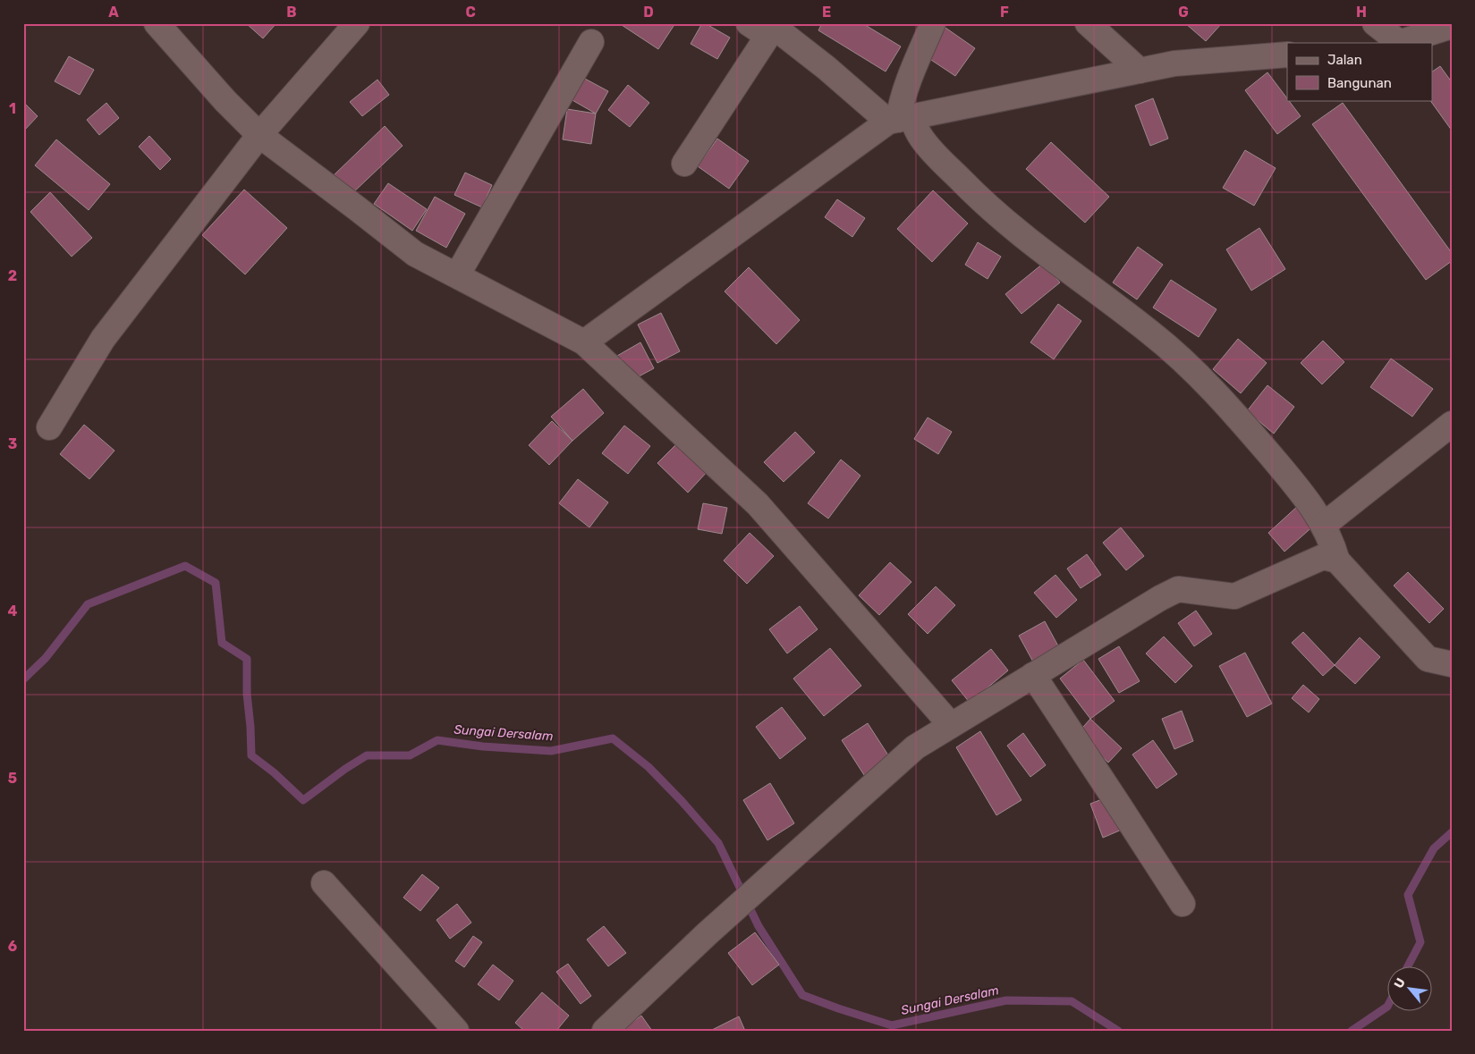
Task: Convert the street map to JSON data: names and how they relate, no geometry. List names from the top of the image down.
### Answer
{
  "water": ["Sungai Dersalam"],
  "legend": ["Jalan", "Bangunan"],
  "north": "top left",
  "grid": {
    "columns": [
      "A",
      "B",
      "C",
      "D",
      "E",
      "F",
      "G",
      "H"
    ],
    "rows": [
      "1",
      "2",
      "3",
      "4",
      "5",
      "6"
    ]
  }
}
